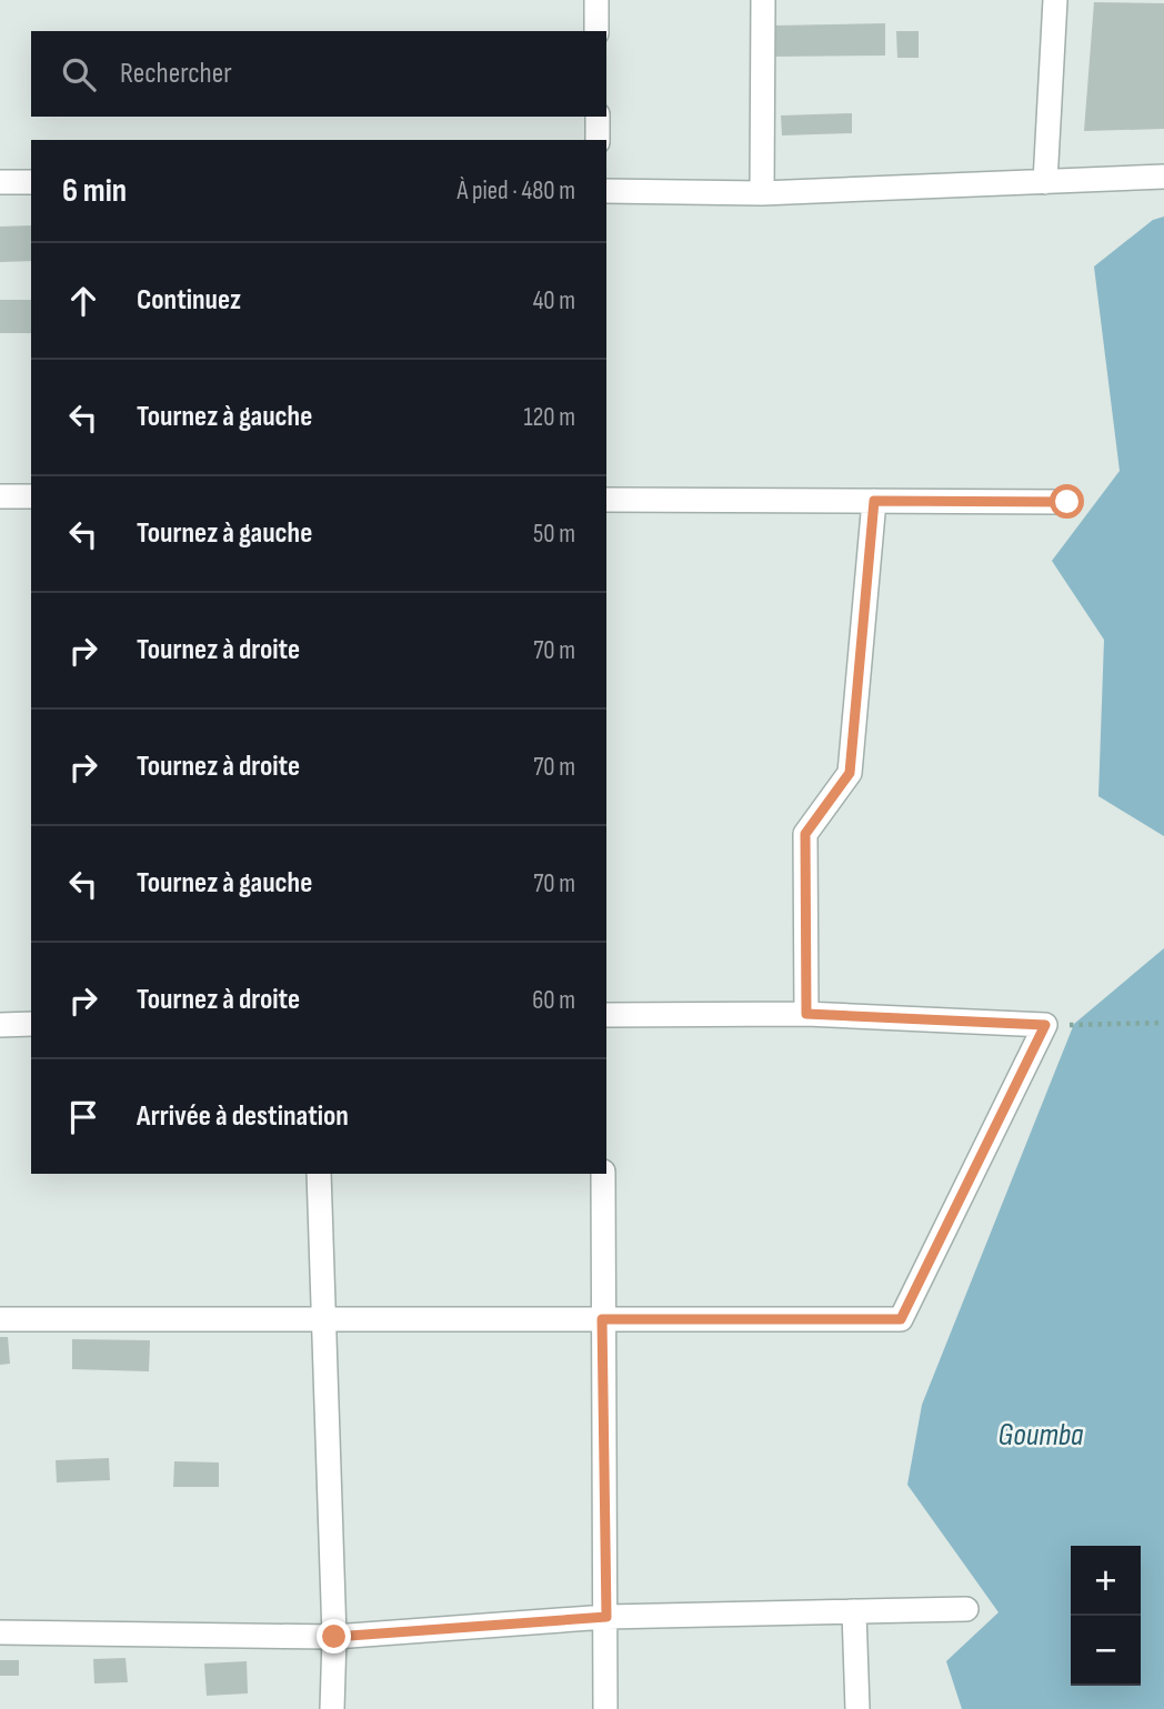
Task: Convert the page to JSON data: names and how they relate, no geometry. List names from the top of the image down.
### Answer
{
  "water": ["Goumba"],
  "page": {
    "search": "Rechercher",
    "heading": ["6 min", "À pied · 480 m"],
    "list": [
      ["Continuez", "40 m"],
      ["Tournez à gauche", "120 m"],
      ["Tournez à gauche", "50 m"],
      ["Tournez à droite", "70 m"],
      ["Tournez à droite", "70 m"],
      ["Tournez à gauche", "70 m"],
      ["Tournez à droite", "60 m"],
      "Arrivée à destination"
    ],
    "map_buttons": ["+", "−"]
  }
}
